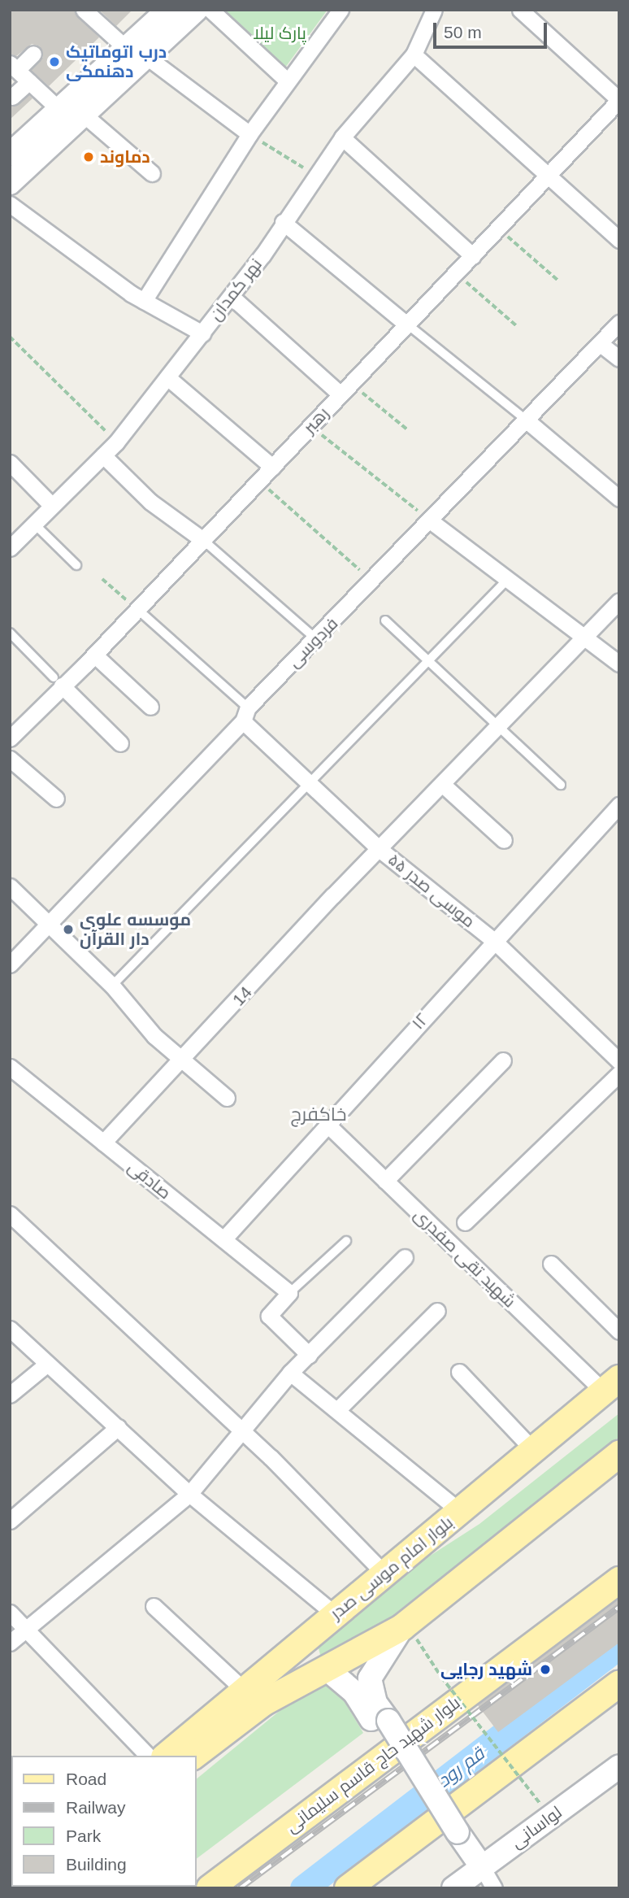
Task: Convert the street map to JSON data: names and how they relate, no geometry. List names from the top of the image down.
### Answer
{
  "streets": {
    "main road": ["بلوار امام موسی صدر", "بلوار شهید حاج قاسم سلیمانی", "لواسانی"],
    "street": [
      "نهر کمدان",
      "رهبر",
      "فردوسی",
      "موسی صدر ۵۵",
      "14",
      "۱۲",
      "صادقی",
      "شهید تقی صفدری"
    ]
  },
  "crossings": [
    ["فردوسی", "موسی صدر ۵۵"],
    ["موسی صدر ۵۵", "14"],
    ["موسی صدر ۵۵", "۱۲"],
    ["14", "صادقی"],
    ["۱۲", "صادقی"],
    ["۱۲", "شهید تقی صفدری"],
    ["شهید تقی صفدری", "بلوار امام موسی صدر"]
  ],
  "districts": ["خاکفرج"],
  "water": ["قم رود"],
  "parks": ["پارک لیلا"],
  "places": [
    "درب اتوماتیک دهنمکی",
    "دماوند",
    "موسسه علوی دار القرآن",
    "شهید رجایی"
  ],
  "legend": [
    "Road",
    "Railway",
    "Park",
    "Building"
  ],
  "scale_bar": "50 m"
}
